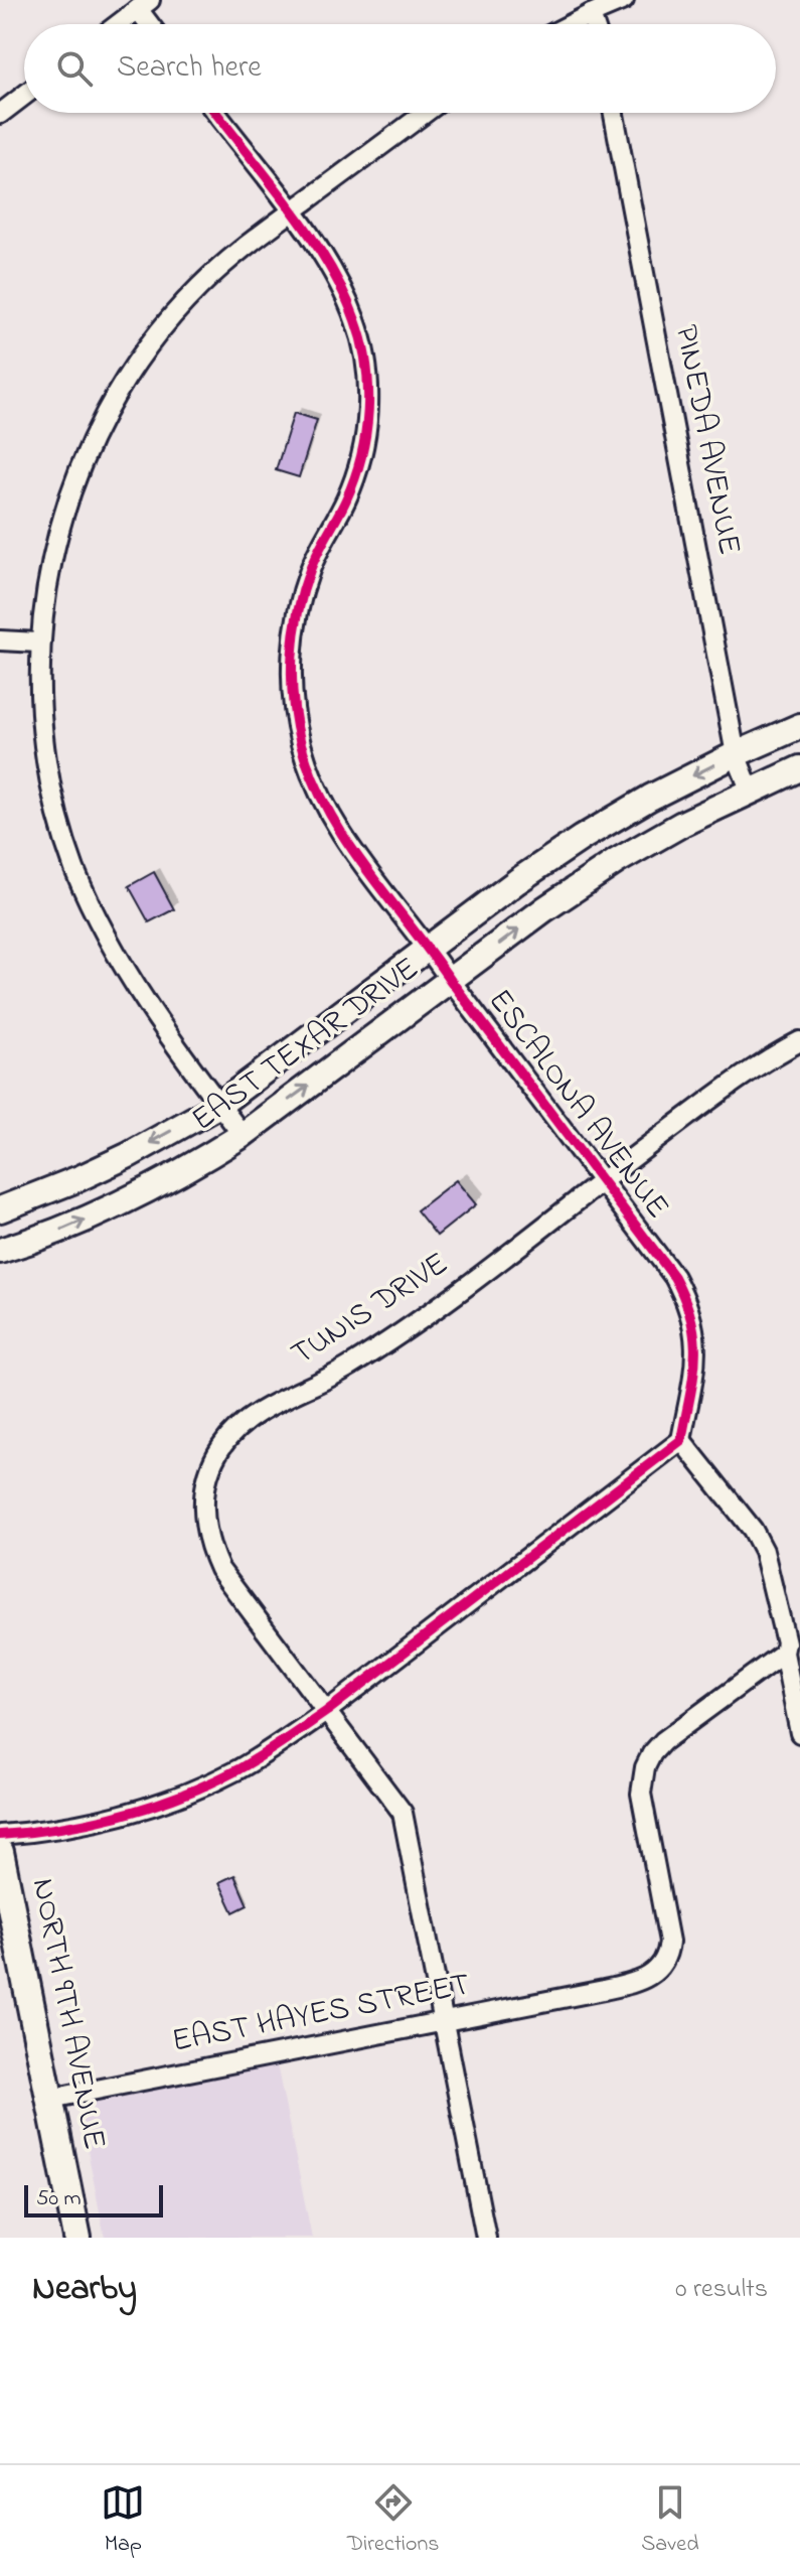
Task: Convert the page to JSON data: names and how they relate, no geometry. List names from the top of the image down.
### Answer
{
  "streets": {
    "main road": ["NORTH 9TH AVENUE"],
    "street": [
      "PINEDA AVENUE",
      "EAST TEXAR DRIVE",
      "ESCALONA AVENUE",
      "TUNIS DRIVE",
      "EAST HAYES STREET"
    ]
  },
  "crossings": [
    ["PINEDA AVENUE", "EAST TEXAR DRIVE"],
    ["EAST TEXAR DRIVE", "ESCALONA AVENUE"],
    ["ESCALONA AVENUE", "TUNIS DRIVE"],
    ["TUNIS DRIVE", "EAST HAYES STREET"],
    ["NORTH 9TH AVENUE", "EAST HAYES STREET"]
  ],
  "scale_bar": "50 m",
  "page": {
    "search": "Search here",
    "scale": "50 m",
    "heading": ["Nearby", "0 results"],
    "nav": ["Map", "Directions", "Saved"]
  }
}
